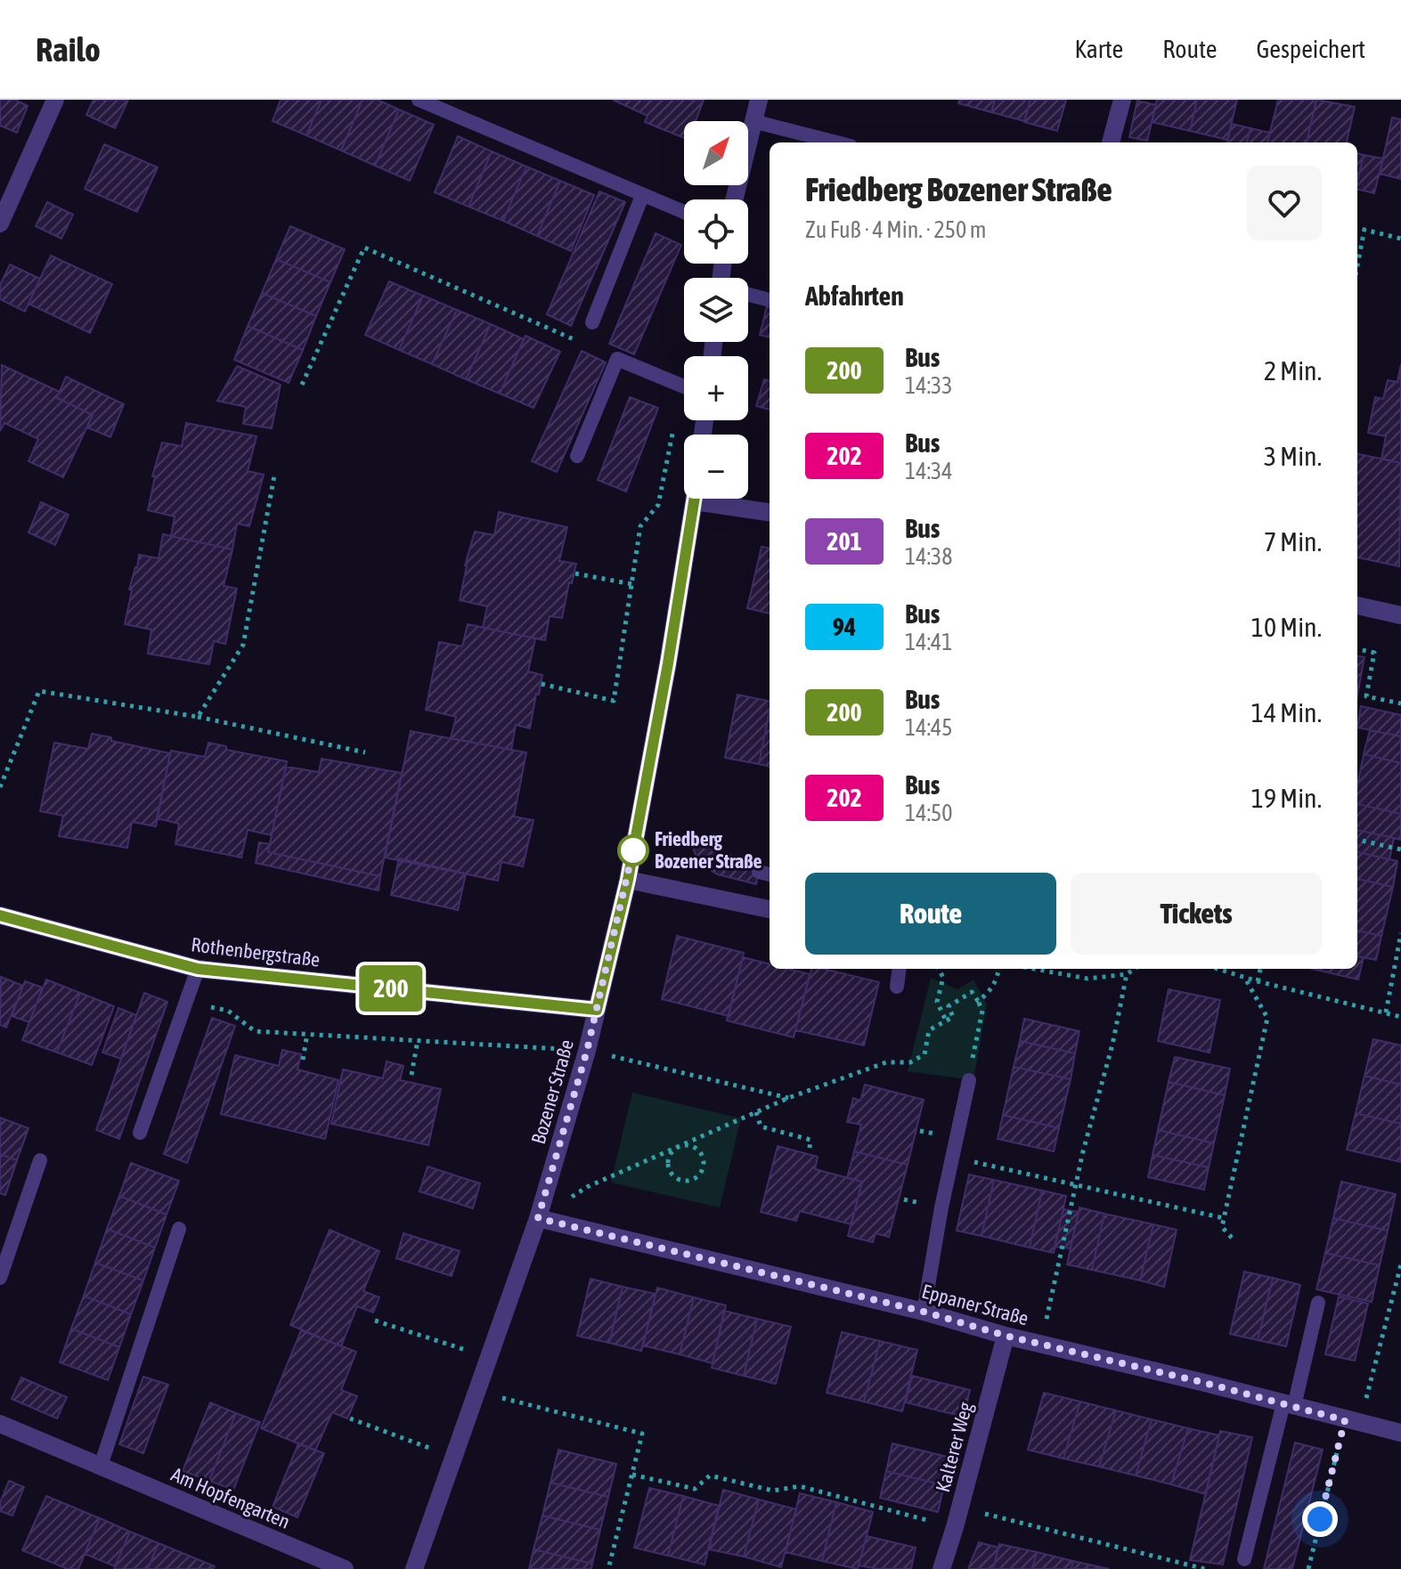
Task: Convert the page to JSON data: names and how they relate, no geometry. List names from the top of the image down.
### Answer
{
  "streets": {
    "street": [
      "Rothenbergstraße",
      "Bozener Straße",
      "Eppaner Straße",
      "Kalterer Weg",
      "Am Hopfengarten"
    ]
  },
  "crossings": [
    ["Rothenbergstraße", "Bozener Straße"],
    ["Bozener Straße", "Eppaner Straße"],
    ["Eppaner Straße", "Kalterer Weg"]
  ],
  "places": ["Friedberg Bozener Straße"],
  "lines": ["bus line 200"],
  "north": "top right",
  "page": {
    "header": "Railo",
    "nav": ["Karte", "Route", "Gespeichert"],
    "on_map": "200",
    "map_buttons": ["+", "−"],
    "heading": [
      ["Friedberg Bozener Straße", "Zu Fuß · 4 Min. · 250 m"],
      "Abfahrten"
    ],
    "list": [
      {
        "mark": "200",
        "name": "Bus",
        "note": "14:33",
        "value": "2 Min."
      },
      {
        "mark": "202",
        "name": "Bus",
        "note": "14:34",
        "value": "3 Min."
      },
      {
        "mark": "201",
        "name": "Bus",
        "note": "14:38",
        "value": "7 Min."
      },
      {
        "mark": "94",
        "name": "Bus",
        "note": "14:41",
        "value": "10 Min."
      },
      {
        "mark": "200",
        "name": "Bus",
        "note": "14:45",
        "value": "14 Min."
      },
      {
        "mark": "202",
        "name": "Bus",
        "note": "14:50",
        "value": "19 Min."
      }
    ],
    "buttons": ["Route", "Tickets"]
  }
}
